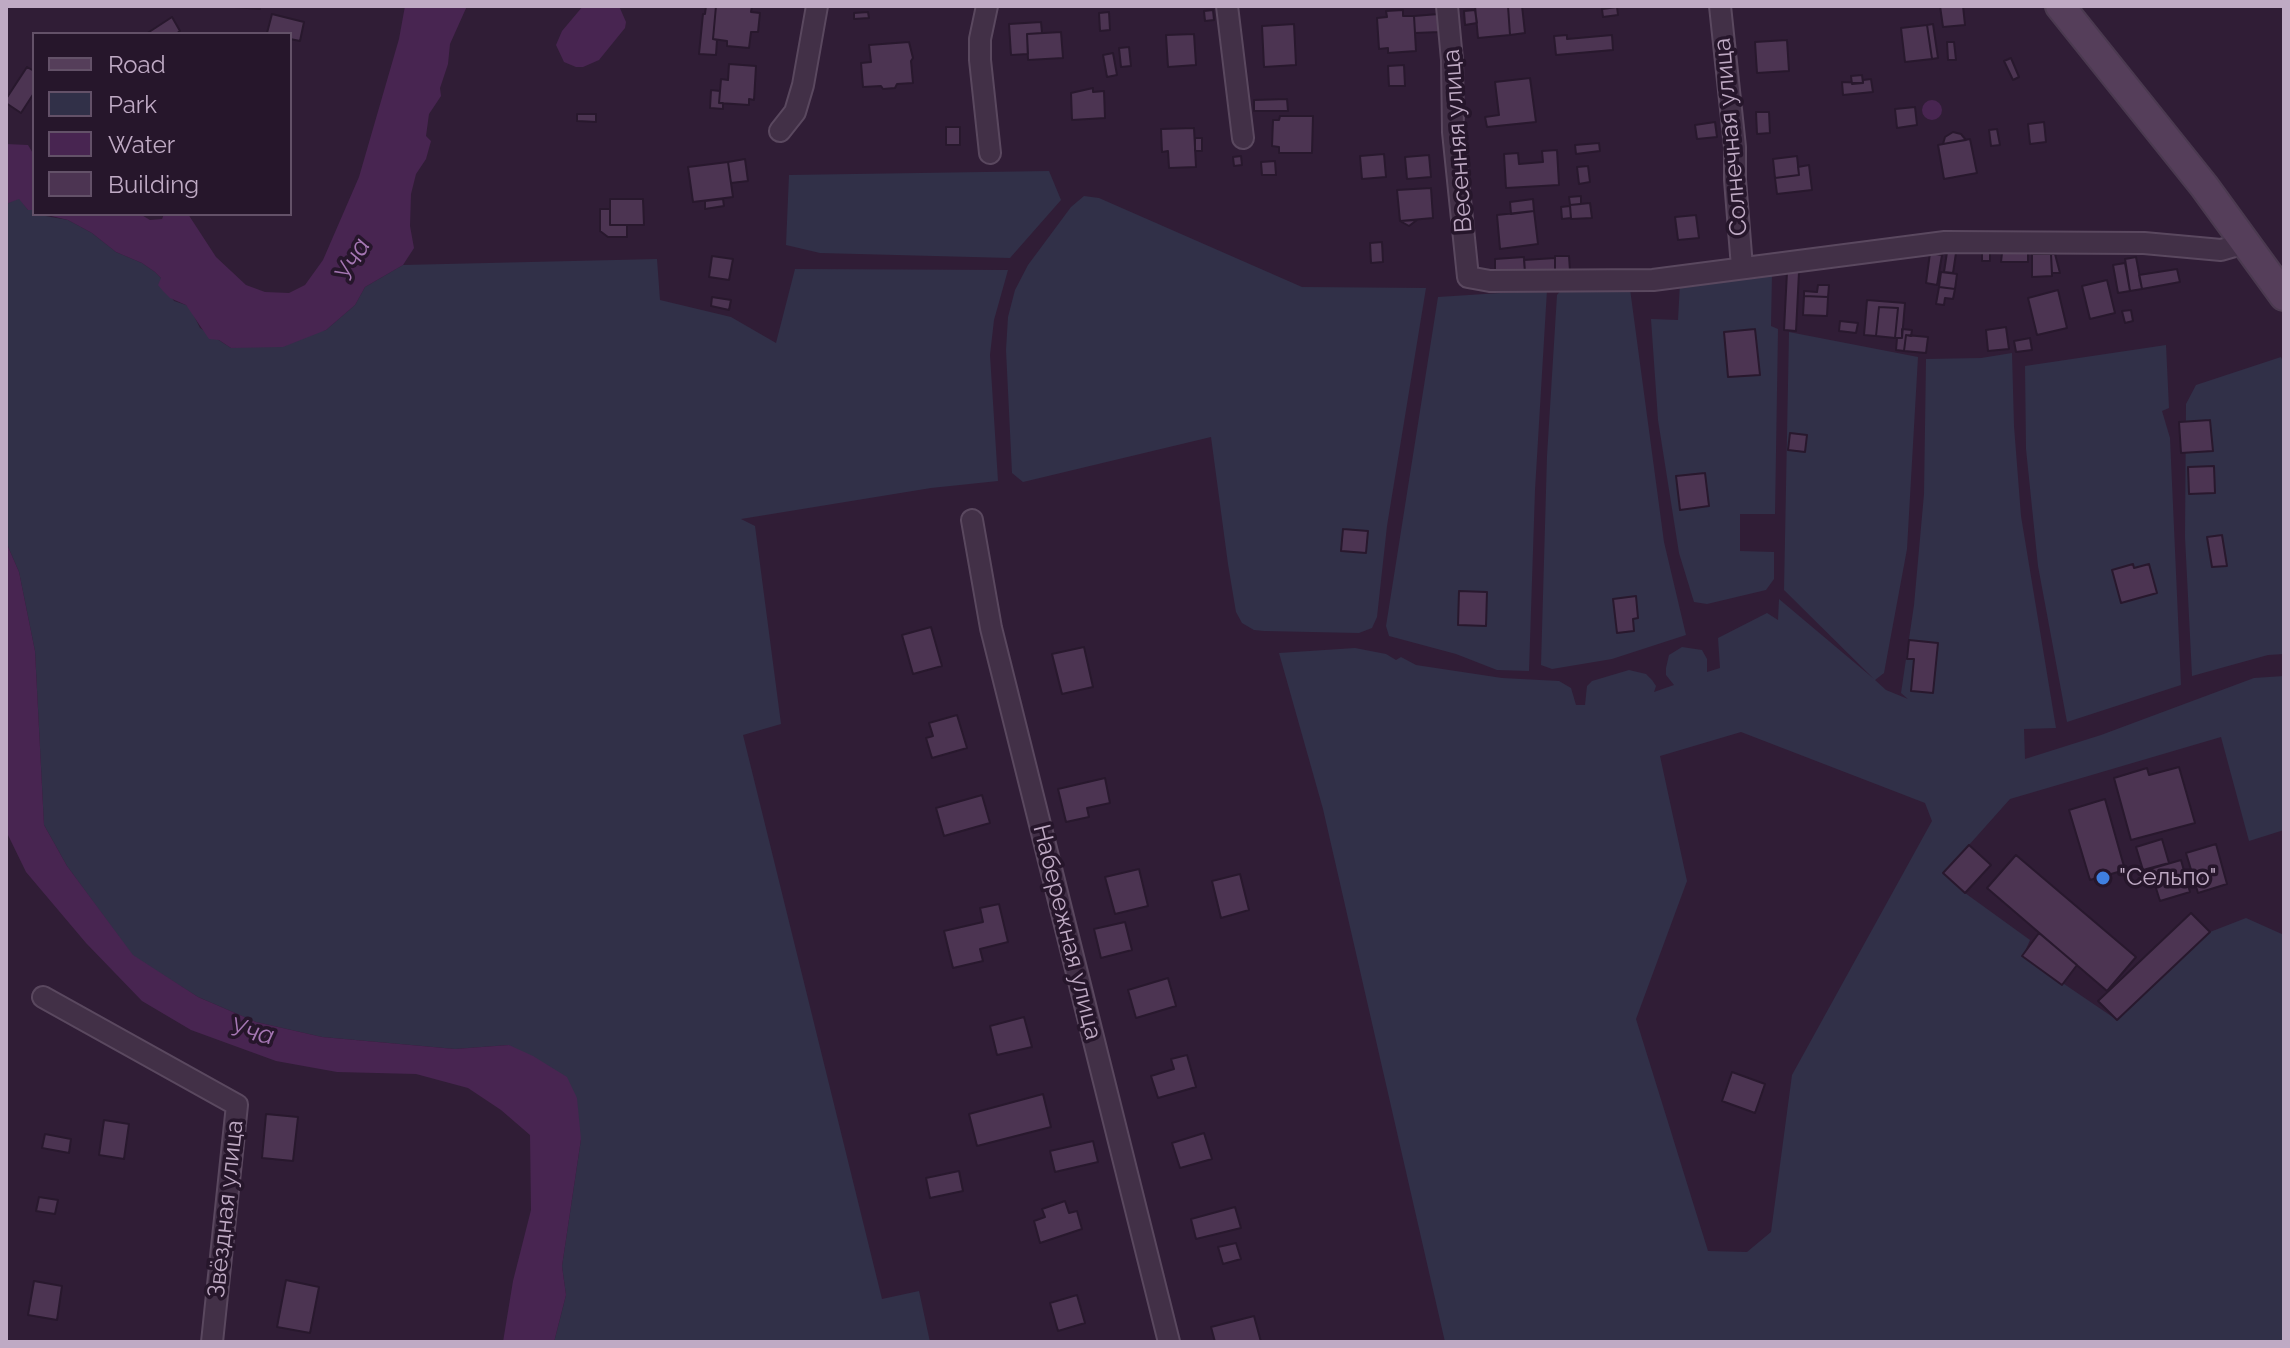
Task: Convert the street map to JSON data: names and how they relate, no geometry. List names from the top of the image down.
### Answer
{
  "streets": {
    "street": [
      "Солнечная улица",
      "Весенняя улица",
      "Набережная улица",
      "Звёздная улица"
    ]
  },
  "crossings": [
    ["Солнечная улица", "Весенняя улица"]
  ],
  "water": ["Уча"],
  "places": ["\"Сельпо\""],
  "legend": [
    "Road",
    "Park",
    "Water",
    "Building"
  ]
}
